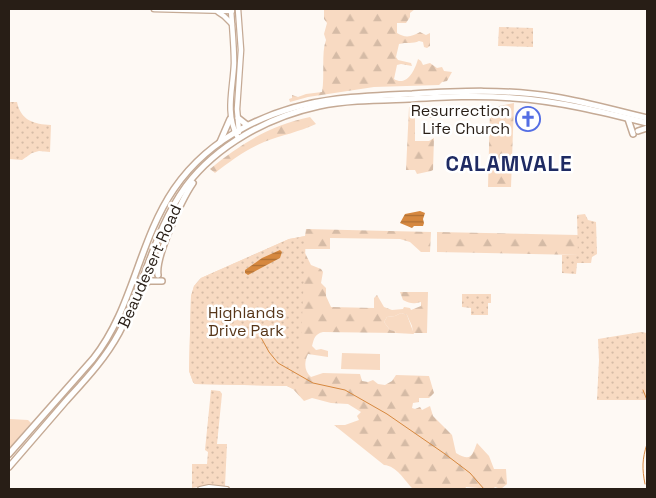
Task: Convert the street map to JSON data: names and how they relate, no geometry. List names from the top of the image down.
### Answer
{
  "streets": {
    "highway": ["Beaudesert Road"]
  },
  "districts": ["CALAMVALE"],
  "parks": ["Highlands Drive Park"],
  "places": {
    "church": ["Resurrection Life Church"]
  }
}
